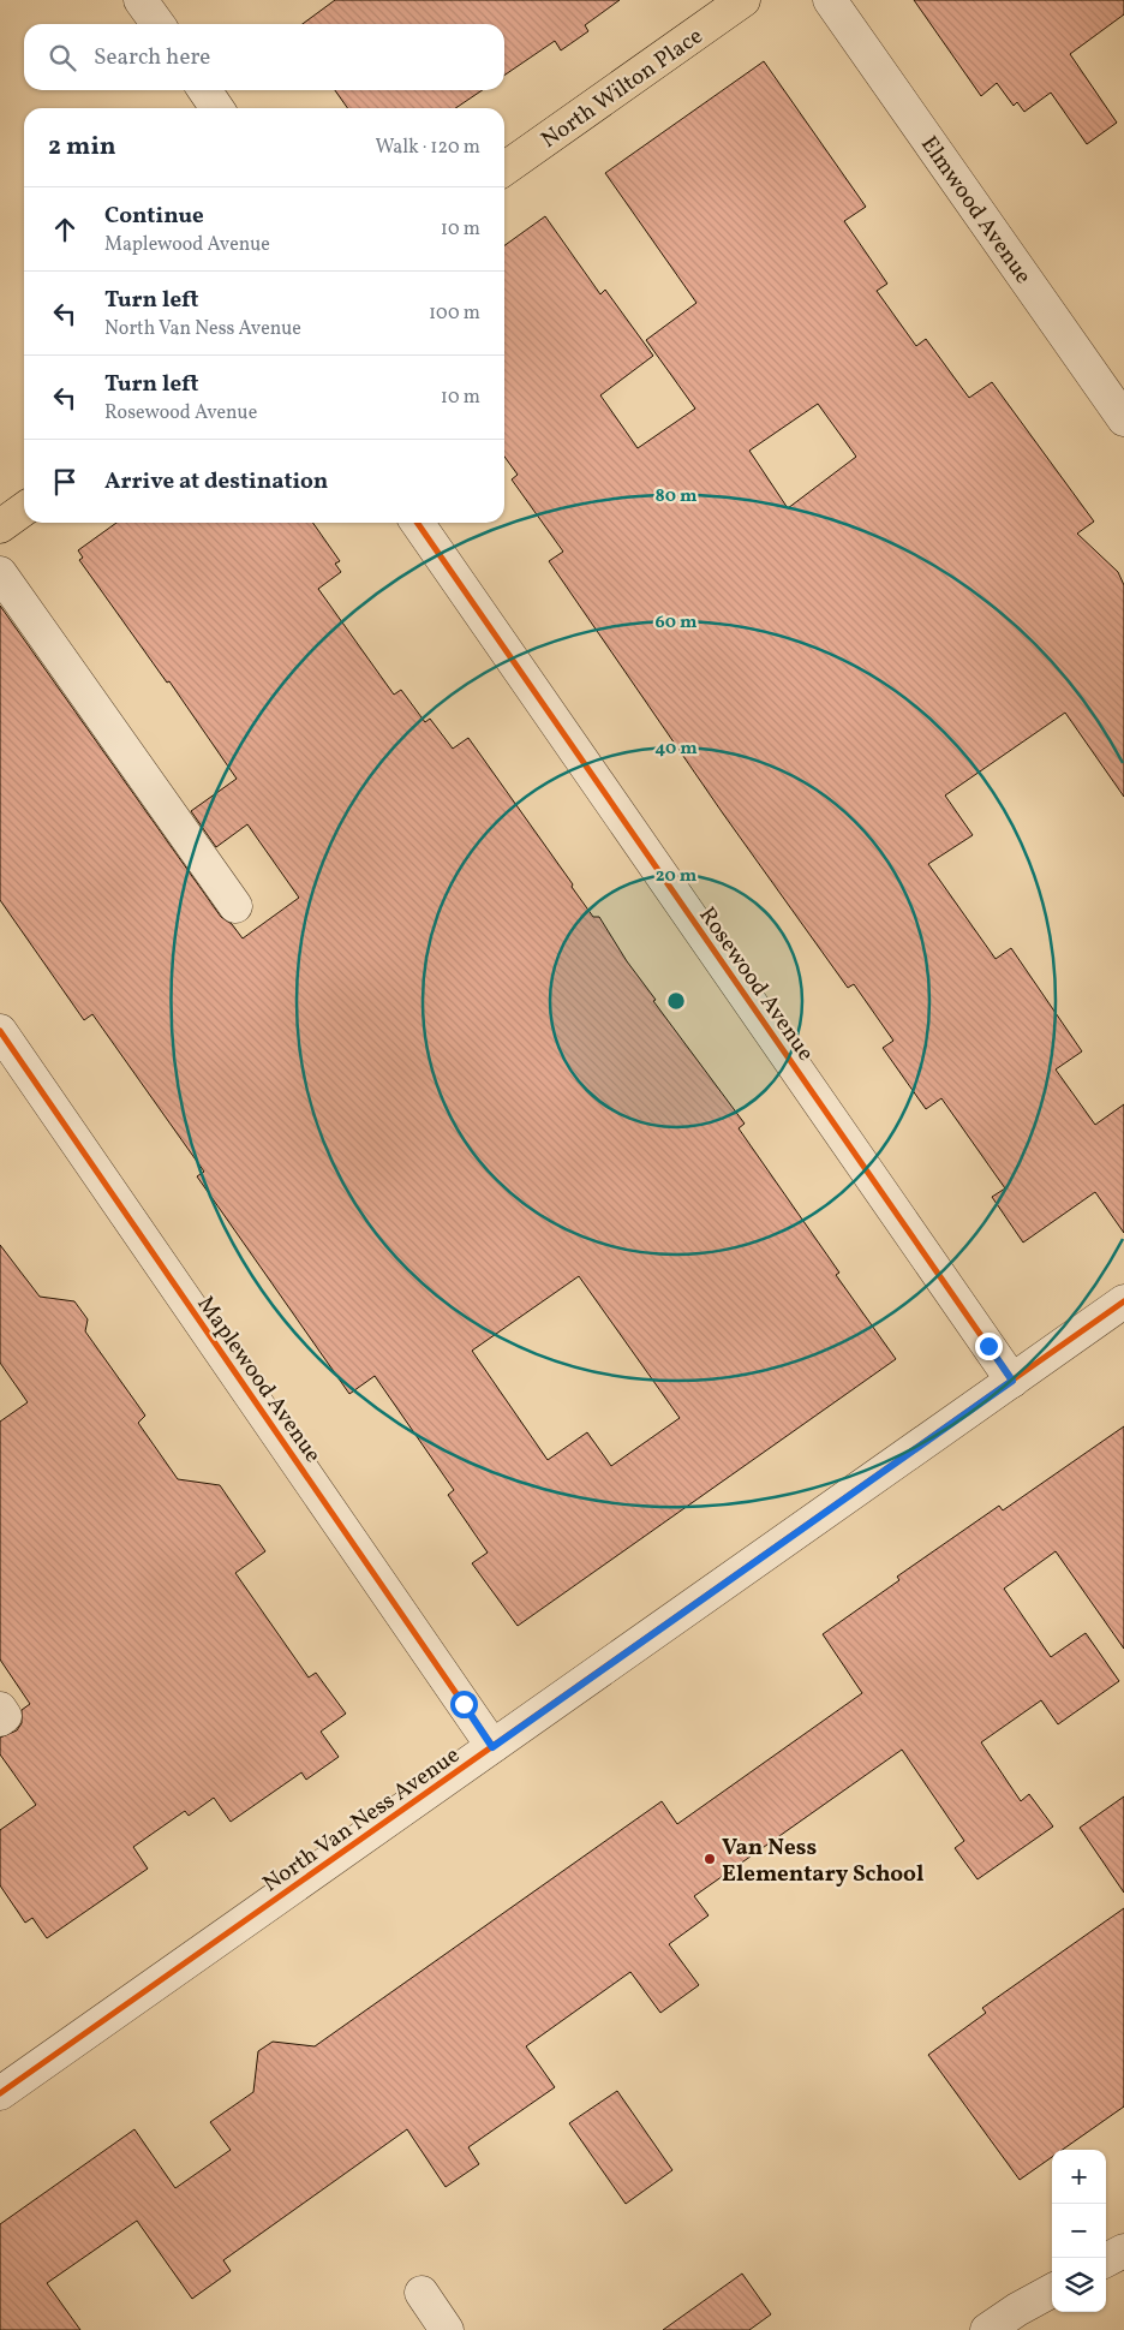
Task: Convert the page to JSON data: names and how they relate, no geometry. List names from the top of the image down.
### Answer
{
  "streets": {
    "main road": ["North Wilton Place"],
    "street": [
      "Elmwood Avenue",
      "Rosewood Avenue",
      "Maplewood Avenue",
      "North Van Ness Avenue"
    ]
  },
  "crossings": [
    ["Rosewood Avenue", "North Van Ness Avenue"],
    ["Maplewood Avenue", "North Van Ness Avenue"]
  ],
  "places": ["Van Ness Elementary School"],
  "page": {
    "search": "Search here",
    "heading": ["2 min", "Walk · 120 m"],
    "list": [
      ["Continue", "Maplewood Avenue", "10 m"],
      ["Turn left", "North Van Ness Avenue", "100 m"],
      ["Turn left", "Rosewood Avenue", "10 m"],
      "Arrive at destination"
    ],
    "map_buttons": ["+", "−"]
  },
  "rings": [
    "80 m",
    "60 m",
    "40 m",
    "20 m"
  ]
}
